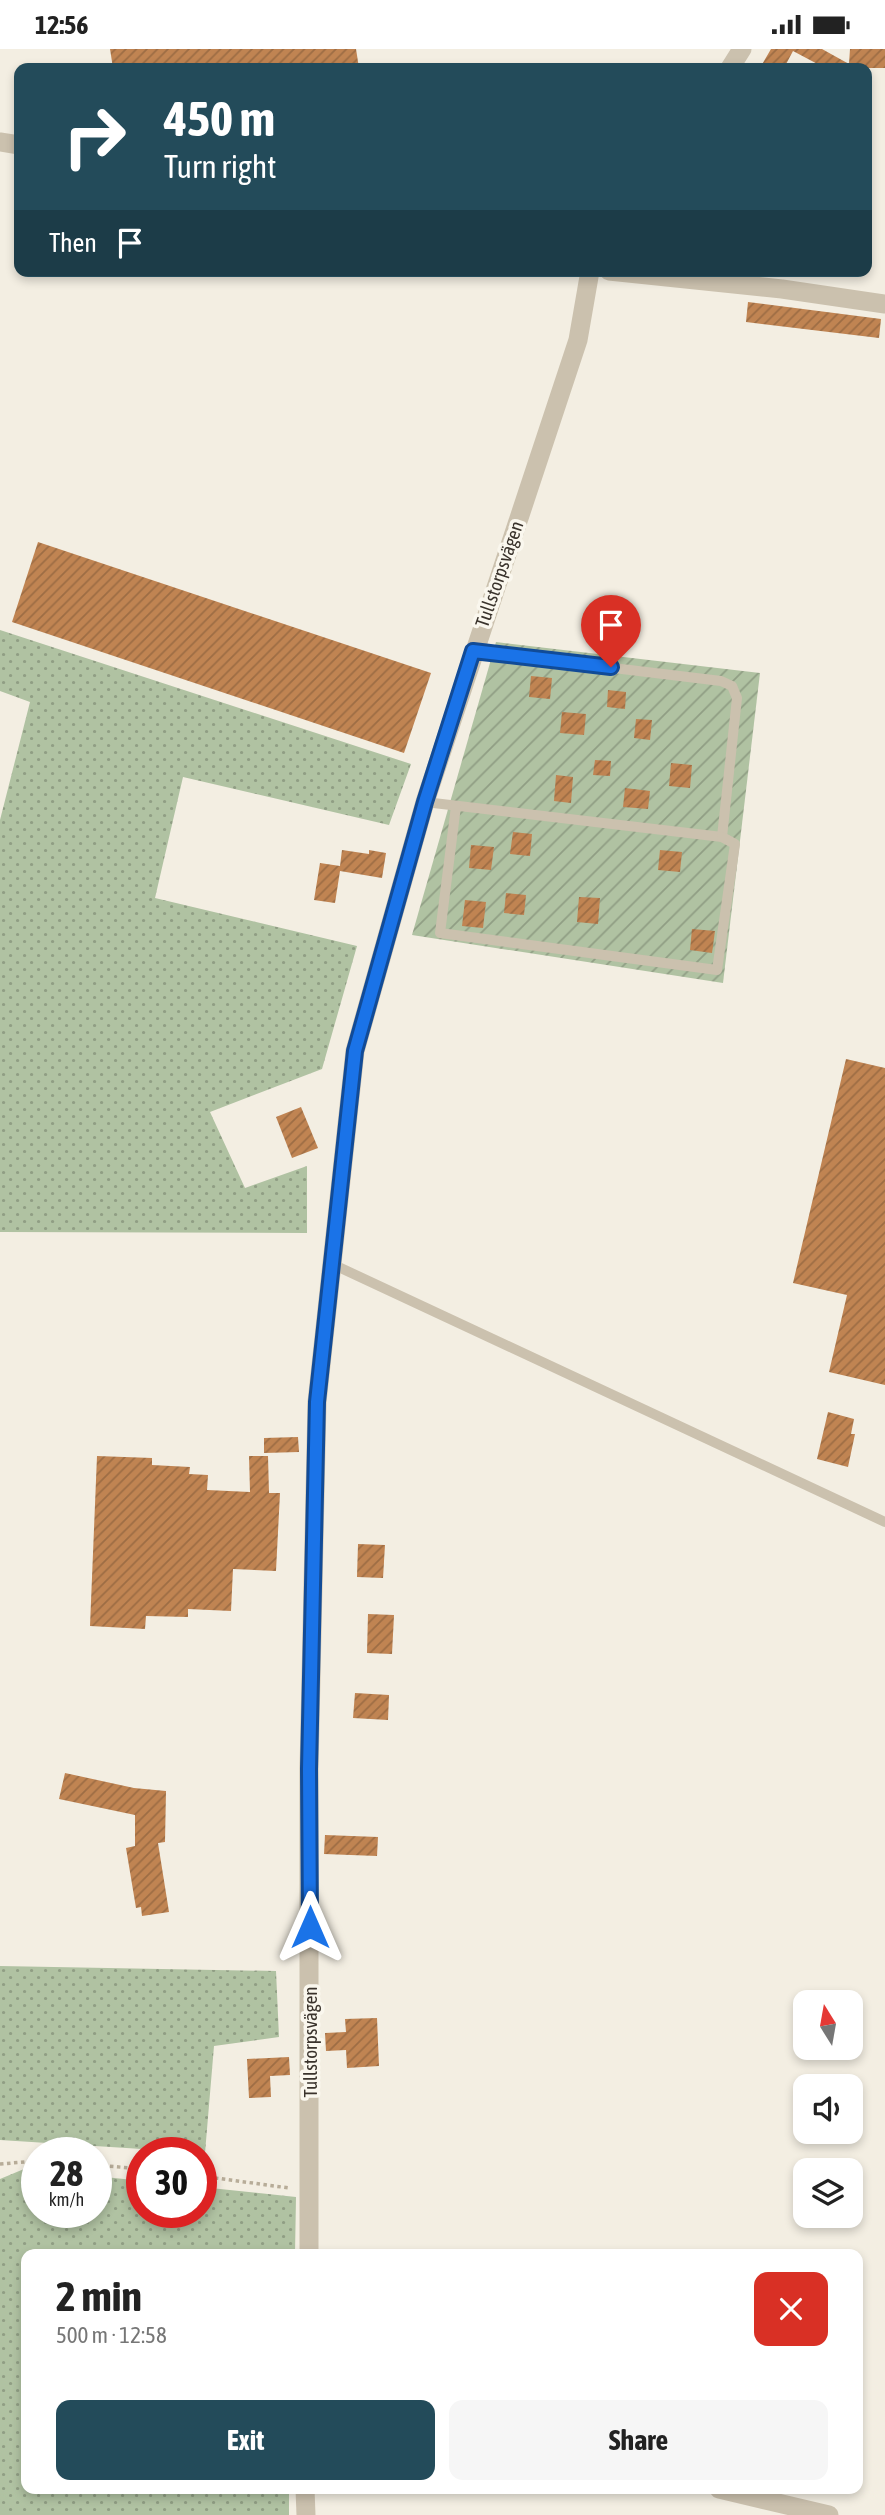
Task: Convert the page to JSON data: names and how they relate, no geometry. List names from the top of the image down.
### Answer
{
  "streets": {
    "street": ["Tullstorpsvägen"]
  },
  "north": "top",
  "page": {
    "status": "12:56",
    "turn": ["450 m", "Turn right"],
    "then": "Then",
    "speed": "28 km/h",
    "limit": "30",
    "heading": ["2 min", "500 m · 12:58"],
    "buttons": ["Exit", "Share"]
  }
}
